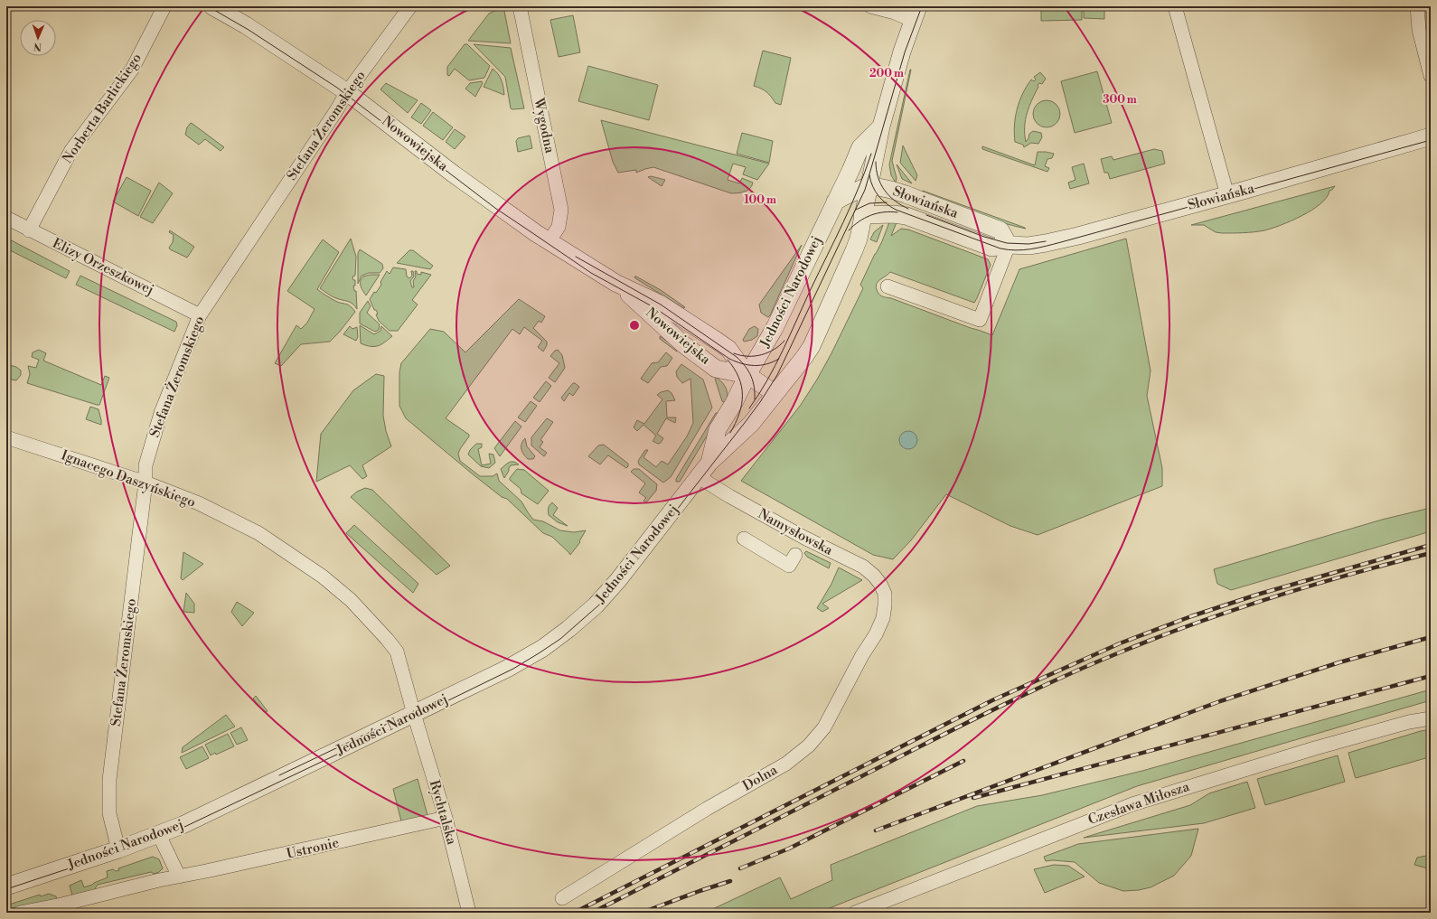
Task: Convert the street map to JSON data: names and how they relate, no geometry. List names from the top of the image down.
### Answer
{
  "streets": {
    "street": [
      "Norberta Barlickiego",
      "Stefana Żeromskiego",
      "Wygodna",
      "Nowowiejska",
      "Słowiańska",
      "Elizy Orzeszkowej",
      "Jedności Narodowej",
      "Ignacego Daszyńskiego",
      "Namysłowska",
      "Dolna",
      "Czesława Miłosza",
      "Rychtalska",
      "Ustronie"
    ]
  },
  "crossings": [
    ["Norberta Barlickiego", "Elizy Orzeszkowej"],
    ["Stefana Żeromskiego", "Nowowiejska"],
    ["Stefana Żeromskiego", "Elizy Orzeszkowej"],
    ["Stefana Żeromskiego", "Jedności Narodowej"],
    ["Stefana Żeromskiego", "Ignacego Daszyńskiego"],
    ["Wygodna", "Nowowiejska"],
    ["Nowowiejska", "Jedności Narodowej"],
    ["Słowiańska", "Jedności Narodowej"],
    ["Jedności Narodowej", "Ignacego Daszyńskiego"],
    ["Jedności Narodowej", "Namysłowska"],
    ["Jedności Narodowej", "Rychtalska"],
    ["Ignacego Daszyńskiego", "Rychtalska"],
    ["Namysłowska", "Dolna"],
    ["Rychtalska", "Ustronie"]
  ],
  "north": "bottom",
  "rings": ["200 m", "300 m", "100 m"]
}
